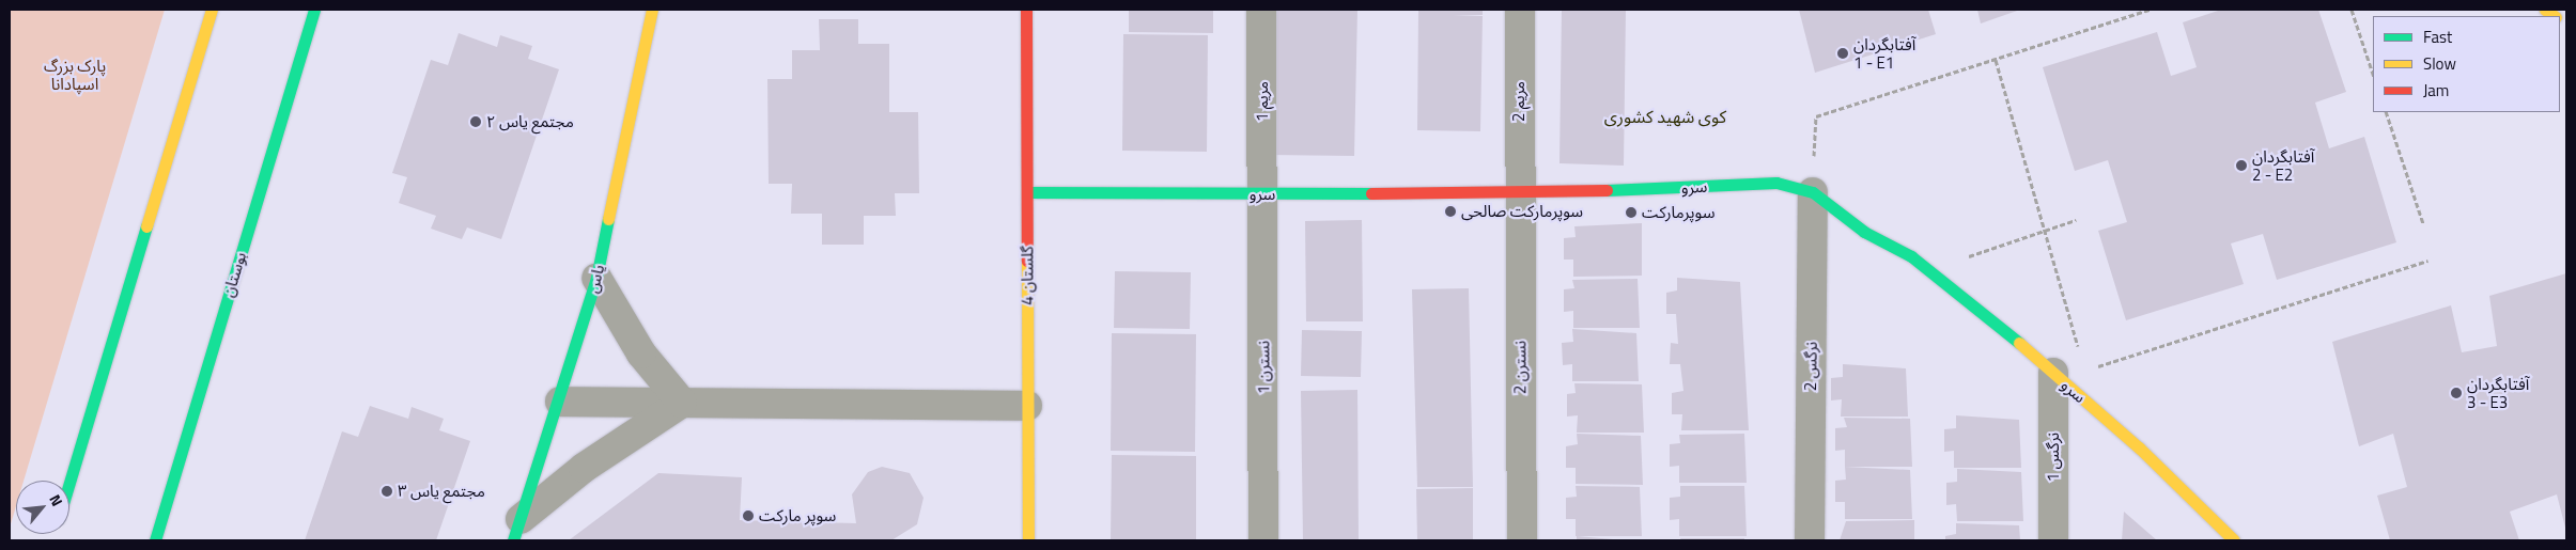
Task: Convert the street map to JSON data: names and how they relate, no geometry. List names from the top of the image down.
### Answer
{
  "streets": {
    "street": [
      "مریم 1",
      "مریم 2",
      "سرو",
      "بوستان",
      "گلستان 4",
      "یاس",
      "نرگس 2",
      "نسترن 1",
      "نسترن 2",
      "نرگس 1"
    ]
  },
  "crossings": [
    ["مریم 1", "سرو"],
    ["مریم 1", "نسترن 1"],
    ["مریم 2", "سرو"],
    ["مریم 2", "نسترن 2"],
    ["سرو", "گلستان 4"],
    ["سرو", "نرگس 2"],
    ["سرو", "نسترن 1"],
    ["سرو", "نسترن 2"],
    ["سرو", "نرگس 1"]
  ],
  "districts": ["کوی شهید کشوری"],
  "parks": ["پارک بزرگ اسپادانا"],
  "places": [
    "آفتابگردان 1 - E1",
    "مجتمع یاس ۲",
    "آفتابگردان 2 - E2",
    "سوپرمارکت صالحی",
    "سوپرمارکت",
    "آفتابگردان 3 - E3",
    "مجتمع یاس ۳",
    "سوپر مارکت"
  ],
  "legend": ["Fast", "Slow", "Jam"],
  "north": "top right"
}
